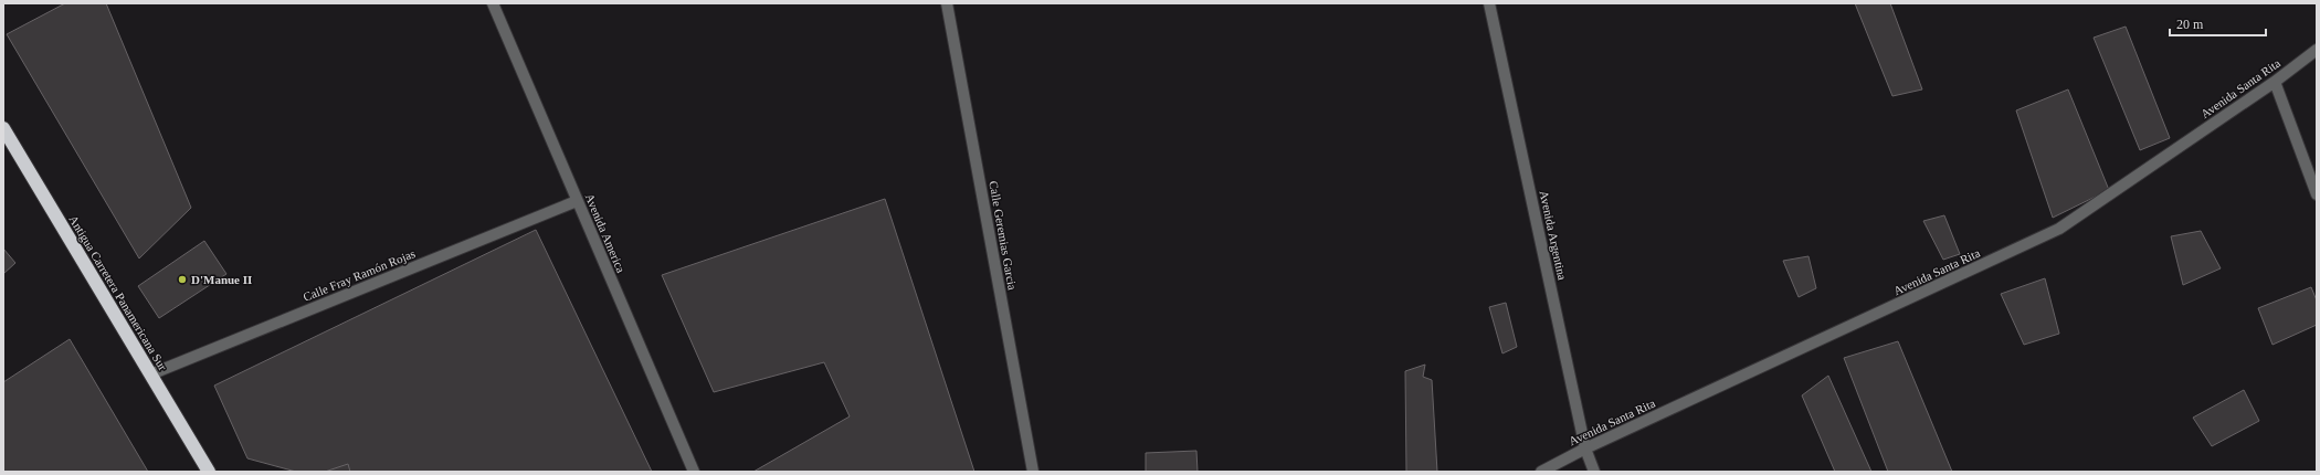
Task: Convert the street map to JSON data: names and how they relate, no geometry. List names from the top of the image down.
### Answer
{
  "streets": {
    "highway": ["Antigua Carretera Panamericana Sur"],
    "street": [
      "Avenida Santa Rita",
      "Avenida America",
      "Calle Geremias Garcia",
      "Avenida Argentina",
      "Calle Fray Ramón Rojas"
    ]
  },
  "crossings": [
    ["Avenida Santa Rita", "Avenida Argentina"],
    ["Avenida America", "Calle Fray Ramón Rojas"],
    ["Calle Fray Ramón Rojas", "Antigua Carretera Panamericana Sur"]
  ],
  "places": ["D'Manue II"],
  "scale_bar": "20 m"
}
